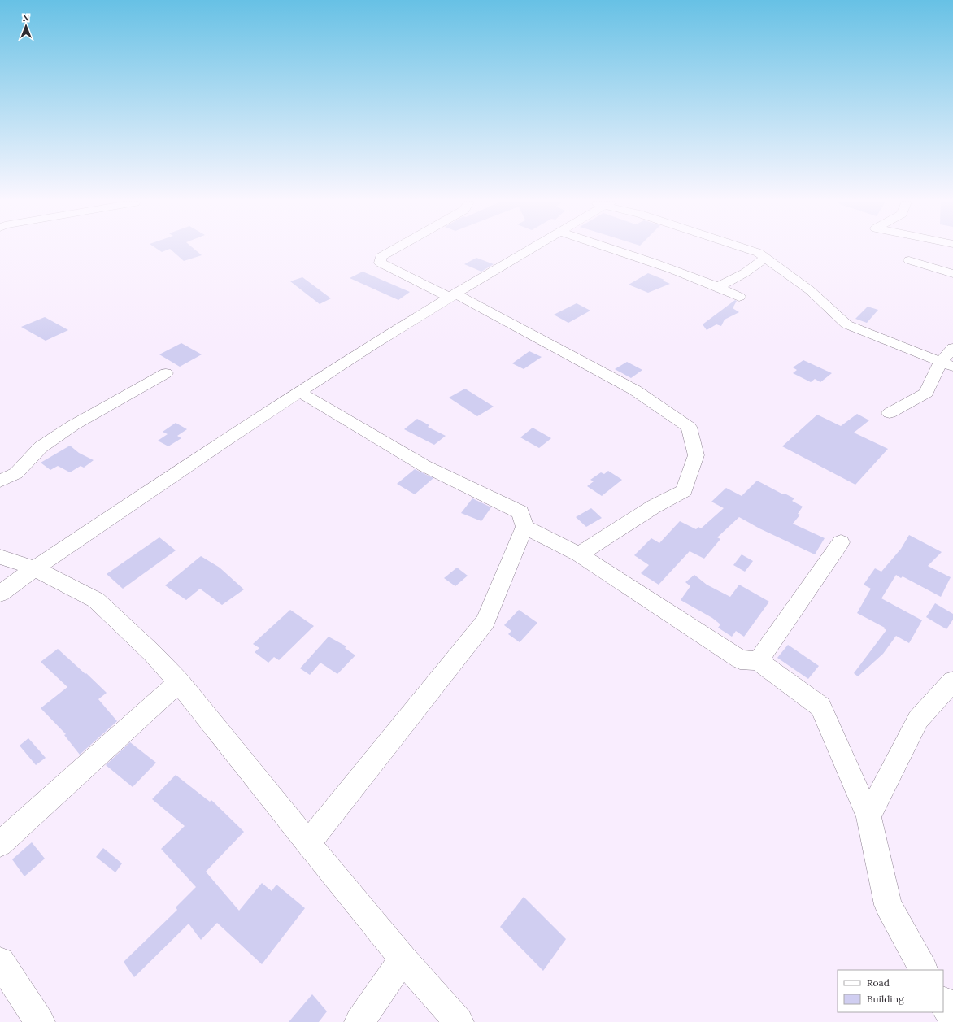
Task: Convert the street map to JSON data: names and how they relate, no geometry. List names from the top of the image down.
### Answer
{
  "legend": ["Road", "Building"],
  "north": "top"
}
